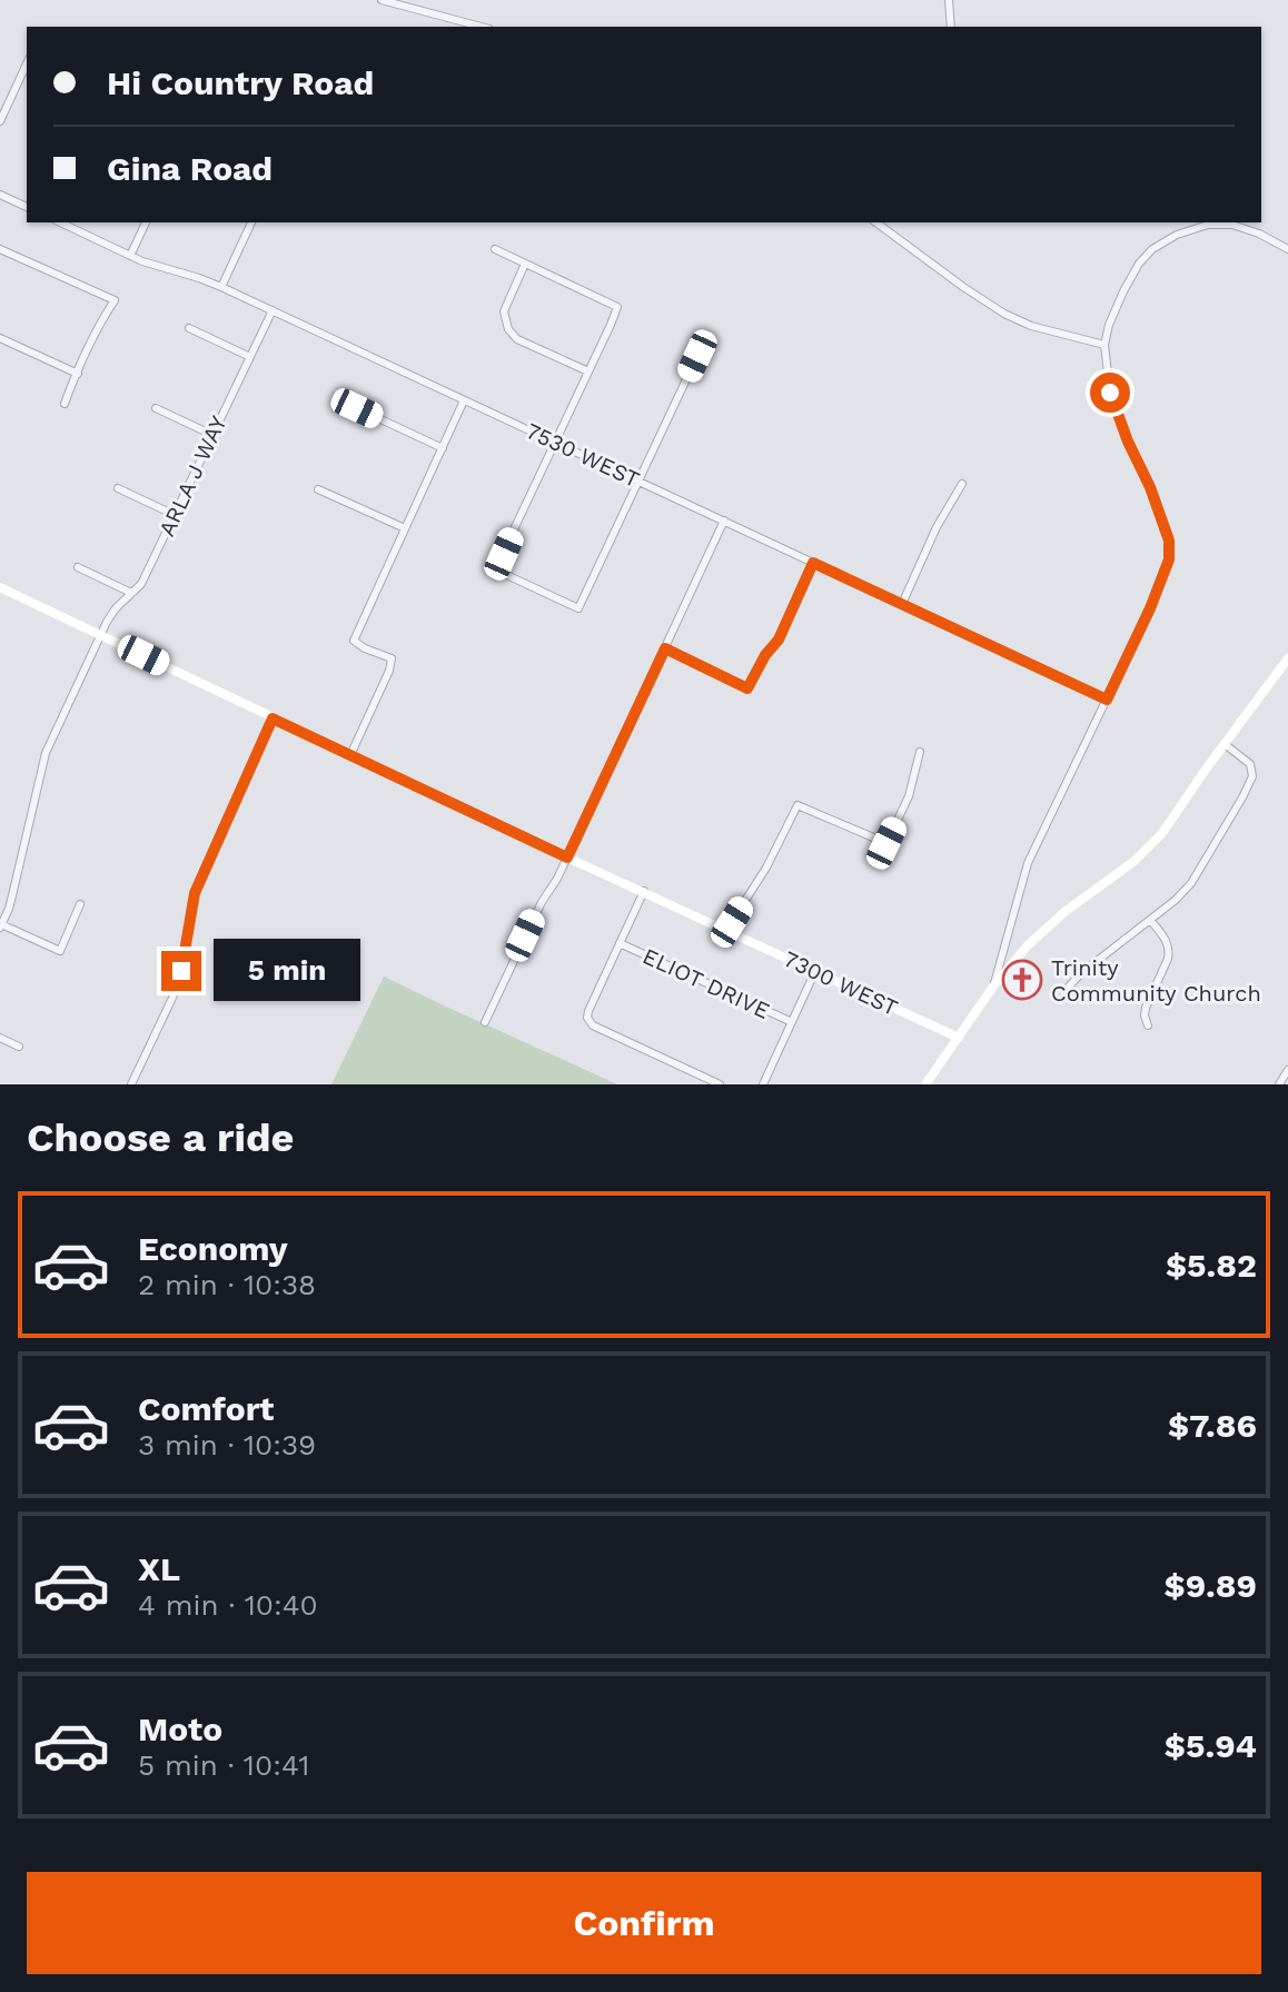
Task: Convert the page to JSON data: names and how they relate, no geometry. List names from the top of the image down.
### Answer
{
  "streets": {
    "street": [
      "7530 WEST",
      "ARLA J WAY",
      "ELIOT DRIVE",
      "7300 WEST"
    ]
  },
  "crossings": [
    ["7530 WEST", "ARLA J WAY"],
    ["ARLA J WAY", "7300 WEST"]
  ],
  "places": {
    "church": ["Trinity Community Church"]
  },
  "page": {
    "banner": ["Hi Country Road", "Gina Road"],
    "bubble": "5 min",
    "heading": "Choose a ride",
    "list": [
      {
        "name": "Economy",
        "note": "2 min · 10:38",
        "value": "$5.82"
      },
      {
        "name": "Comfort",
        "note": "3 min · 10:39",
        "value": "$7.86"
      },
      {
        "name": "XL",
        "note": "4 min · 10:40",
        "value": "$9.89"
      },
      {
        "name": "Moto",
        "note": "5 min · 10:41",
        "value": "$5.94"
      }
    ],
    "buttons": "Confirm"
  }
}
